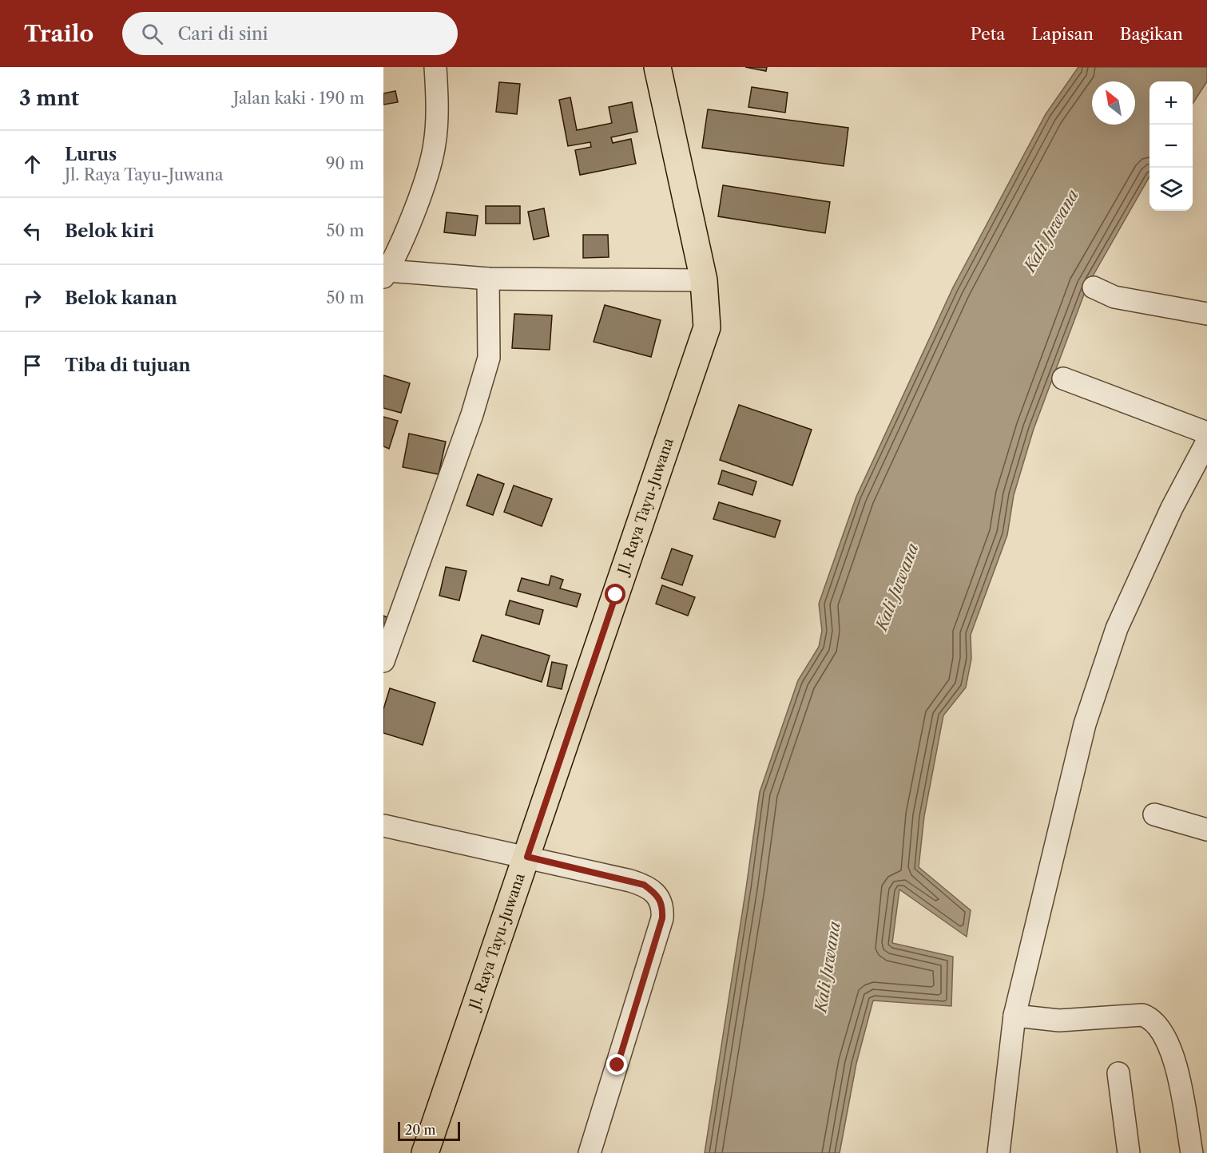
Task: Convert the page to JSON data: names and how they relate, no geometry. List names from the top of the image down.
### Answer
{
  "streets": {
    "main road": ["Jl. Raya Tayu-Juwana"]
  },
  "water": ["Kali Juwana"],
  "scale_bar": "20 m",
  "north": "top left",
  "page": {
    "header": "Trailo",
    "search": "Cari di sini",
    "nav": ["Peta", "Lapisan", "Bagikan"],
    "heading": ["3 mnt", "Jalan kaki · 190 m"],
    "map_buttons": ["+", "−"],
    "list": [
      ["Lurus", "Jl. Raya Tayu-Juwana", "90 m"],
      ["Belok kiri", "50 m"],
      ["Belok kanan", "50 m"],
      "Tiba di tujuan"
    ],
    "scale": "20 m"
  }
}
